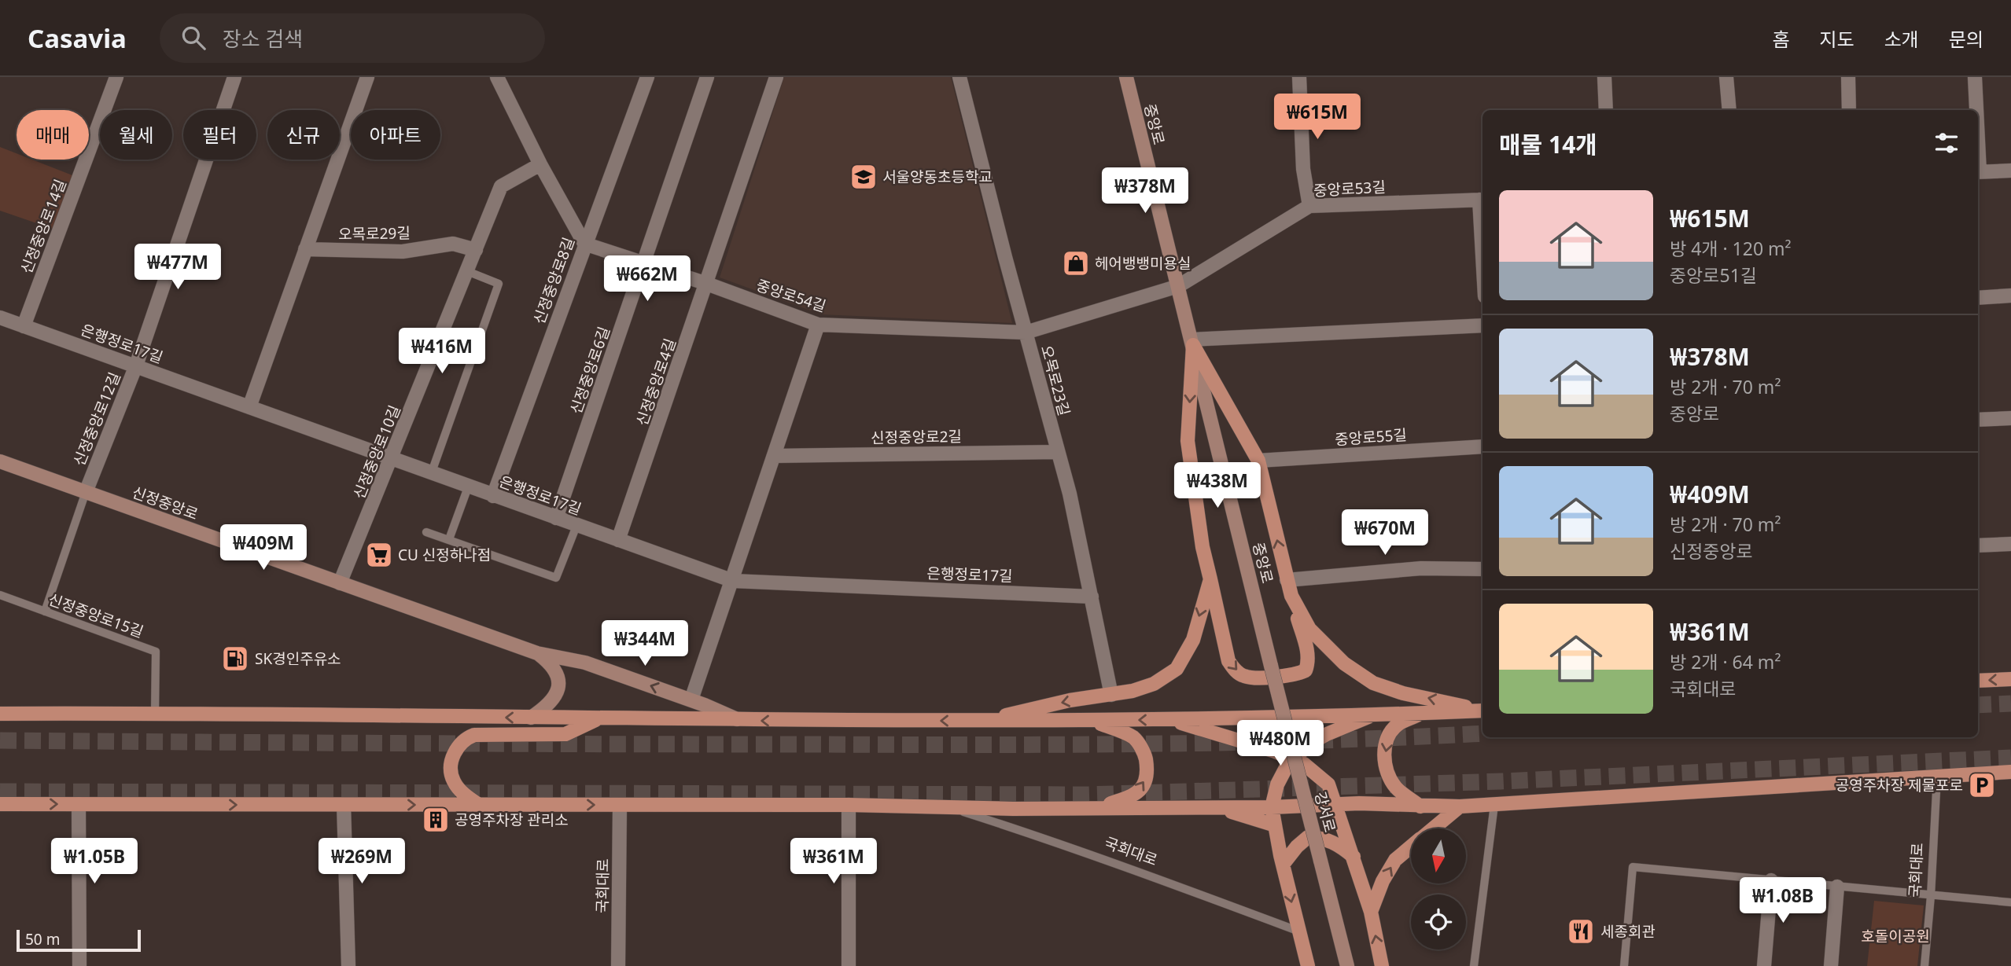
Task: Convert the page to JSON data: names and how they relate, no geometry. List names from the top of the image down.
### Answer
{
  "streets": {
    "main road": ["중앙로", "신정중앙로", "강서로"],
    "street": [
      "중앙로53길",
      "신정중앙로14길",
      "오목로29길",
      "신정중앙로8길",
      "중앙로54길",
      "은행정로17길",
      "신정중앙로6길",
      "오목로23길",
      "신정중앙로4길",
      "신정중앙로12길",
      "신정중앙로2길",
      "중앙로55길",
      "신정중앙로10길",
      "국회대로"
    ],
    "lane": ["신정중앙로15길"]
  },
  "crossings": [
    ["중앙로", "중앙로53길"],
    ["중앙로", "중앙로54길"],
    ["중앙로", "강서로"],
    ["중앙로53길", "중앙로54길"],
    ["신정중앙로14길", "은행정로17길"],
    ["오목로29길", "신정중앙로10길"],
    ["신정중앙로8길", "중앙로54길"],
    ["신정중앙로8길", "은행정로17길"],
    ["중앙로54길", "신정중앙로6길"],
    ["중앙로54길", "오목로23길"],
    ["중앙로54길", "신정중앙로4길"],
    ["은행정로17길", "신정중앙로6길"],
    ["은행정로17길", "오목로23길"],
    ["은행정로17길", "신정중앙로4길"],
    ["은행정로17길", "신정중앙로12길"],
    ["은행정로17길", "신정중앙로10길"],
    ["오목로23길", "신정중앙로2길"],
    ["신정중앙로12길", "신정중앙로"],
    ["신정중앙로10길", "신정중앙로"]
  ],
  "parks": ["호돌이공원"],
  "places": {
    "school or university": ["서울양동초등학교"],
    "shop": ["헤어뱅뱅미용실"],
    "supermarket": ["CU 신정하나점"],
    "fuel station": ["SK경인주유소"],
    "parking": ["공영주차장 제물포로"],
    "building": ["공영주차장 관리소"],
    "restaurant": ["세종회관"]
  },
  "scale_bar": "50 m",
  "north": "bottom",
  "page": {
    "header": "Casavia",
    "search": "장소 검색",
    "nav": [
      "홈",
      "지도",
      "소개",
      "문의"
    ],
    "price": [
      "₩615M",
      "₩378M",
      "₩477M",
      "₩662M",
      "₩416M",
      "₩438M",
      "₩670M",
      "₩409M",
      "₩344M",
      "₩480M",
      "₩1.05B",
      "₩269M",
      "₩361M",
      "₩1.08B"
    ],
    "chip": [
      "매매",
      "월세",
      "필터",
      "신규",
      "아파트"
    ],
    "heading": "매물 14개",
    "list": [
      {
        "name": "₩615M",
        "note": "방 4개 · 120 m² · 중앙로51길"
      },
      {
        "name": "₩378M",
        "note": "방 2개 · 70 m² · 중앙로"
      },
      {
        "name": "₩409M",
        "note": "방 2개 · 70 m² · 신정중앙로"
      },
      {
        "name": "₩361M",
        "note": "방 2개 · 64 m² · 국회대로"
      }
    ],
    "scale": "50 m"
  }
}
